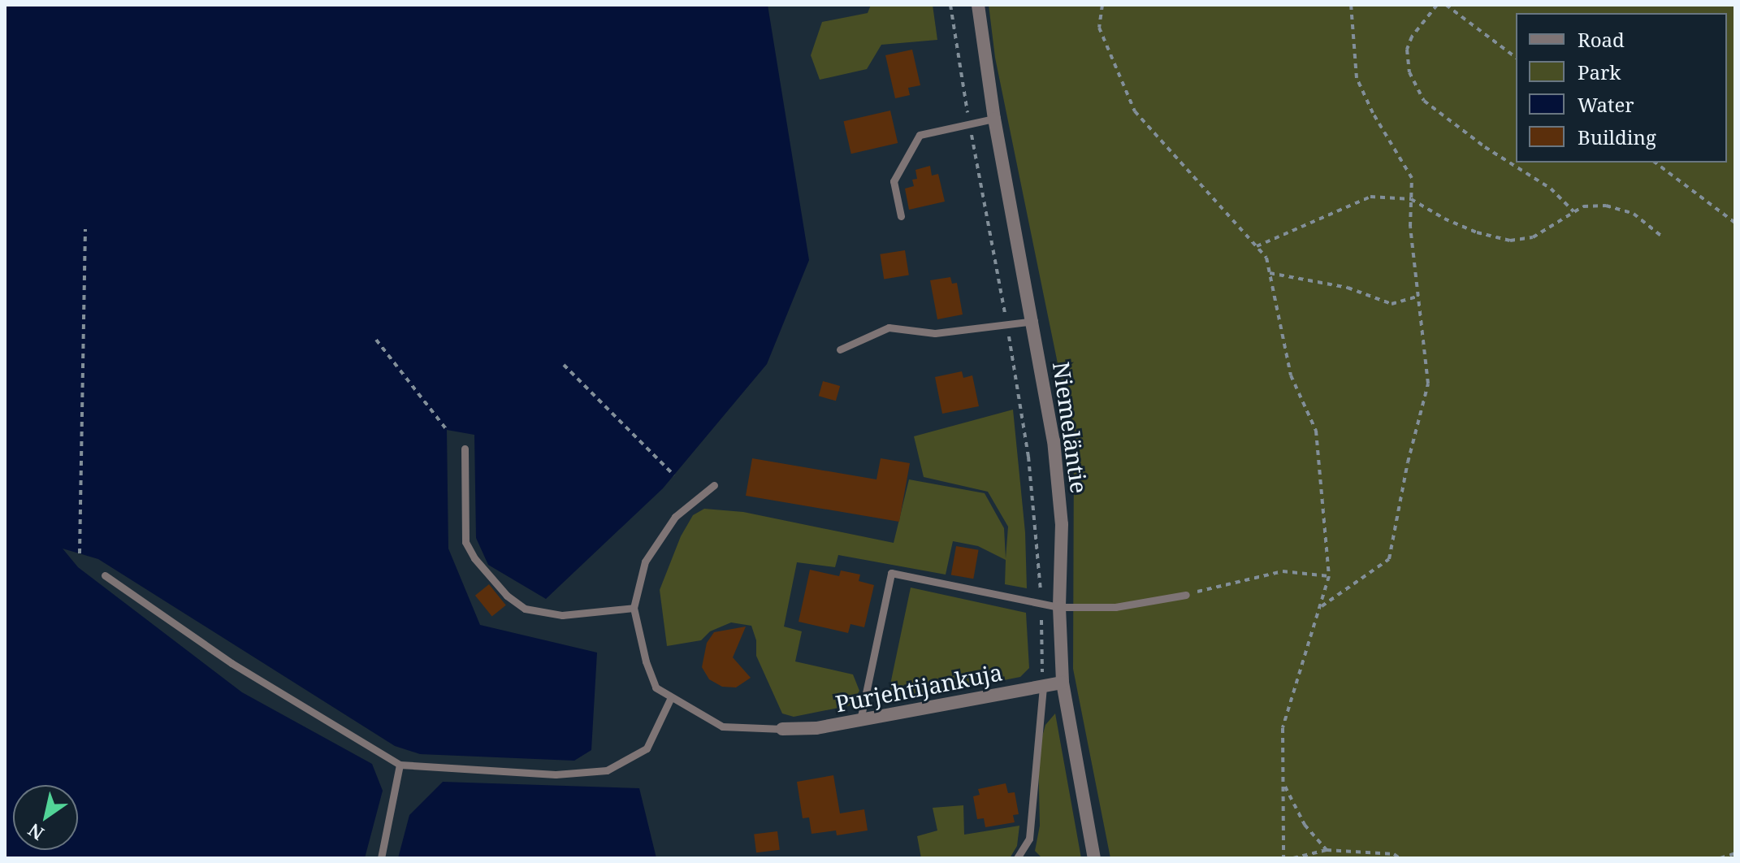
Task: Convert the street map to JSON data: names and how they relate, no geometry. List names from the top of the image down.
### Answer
{
  "streets": {
    "street": ["Niemeläntie", "Purjehtijankuja"]
  },
  "crossings": [
    ["Niemeläntie", "Purjehtijankuja"]
  ],
  "legend": [
    "Road",
    "Park",
    "Water",
    "Building"
  ],
  "north": "bottom left"
}
